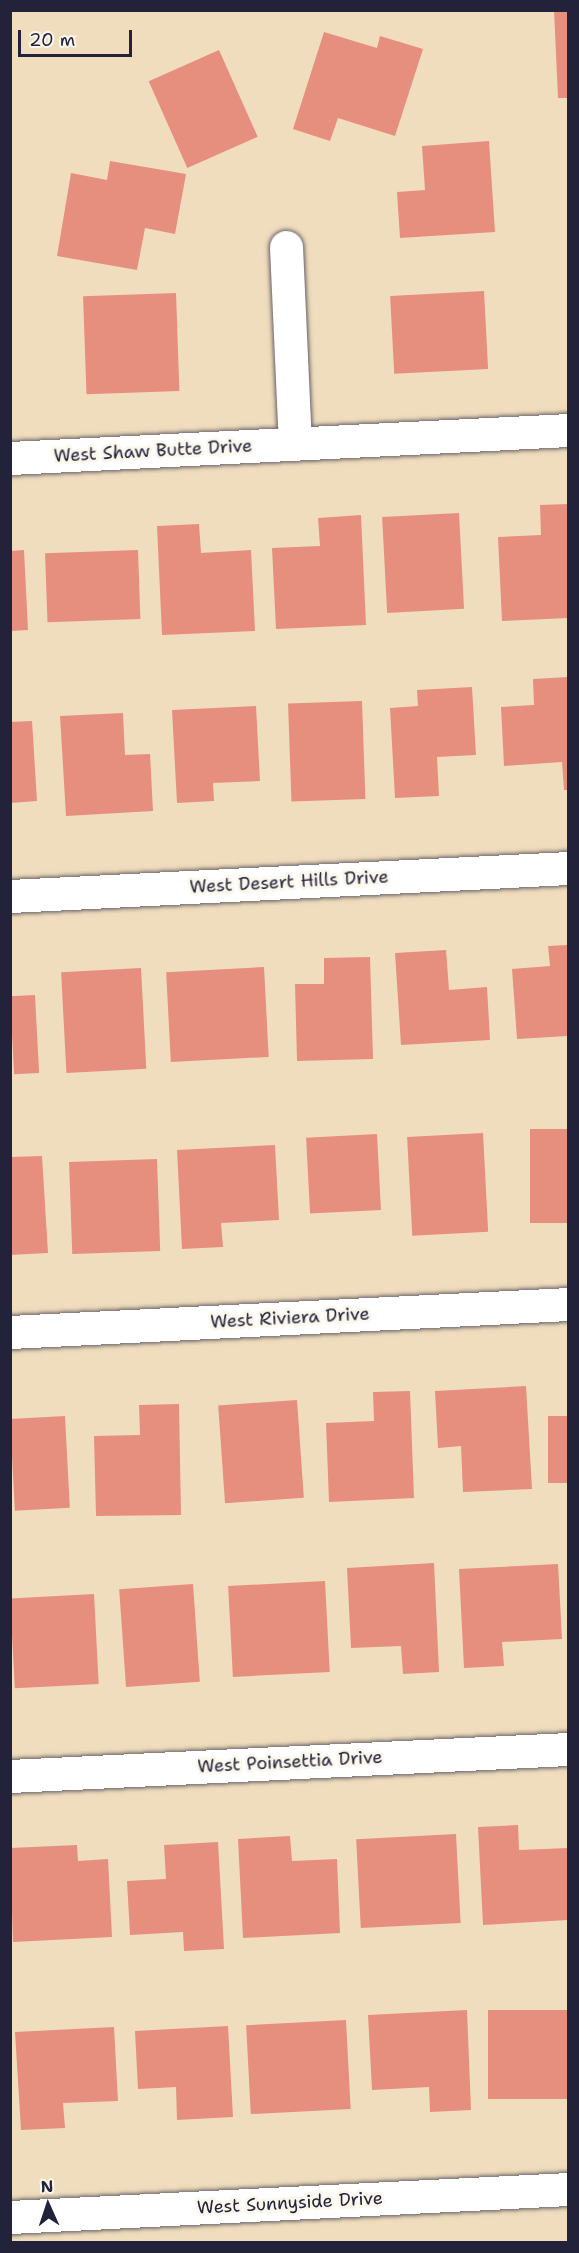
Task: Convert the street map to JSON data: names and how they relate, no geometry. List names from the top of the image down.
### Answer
{
  "streets": {
    "street": [
      "West Shaw Butte Drive",
      "West Desert Hills Drive",
      "West Riviera Drive",
      "West Poinsettia Drive",
      "West Sunnyside Drive"
    ]
  },
  "scale_bar": "20 m",
  "north": "top"
}
